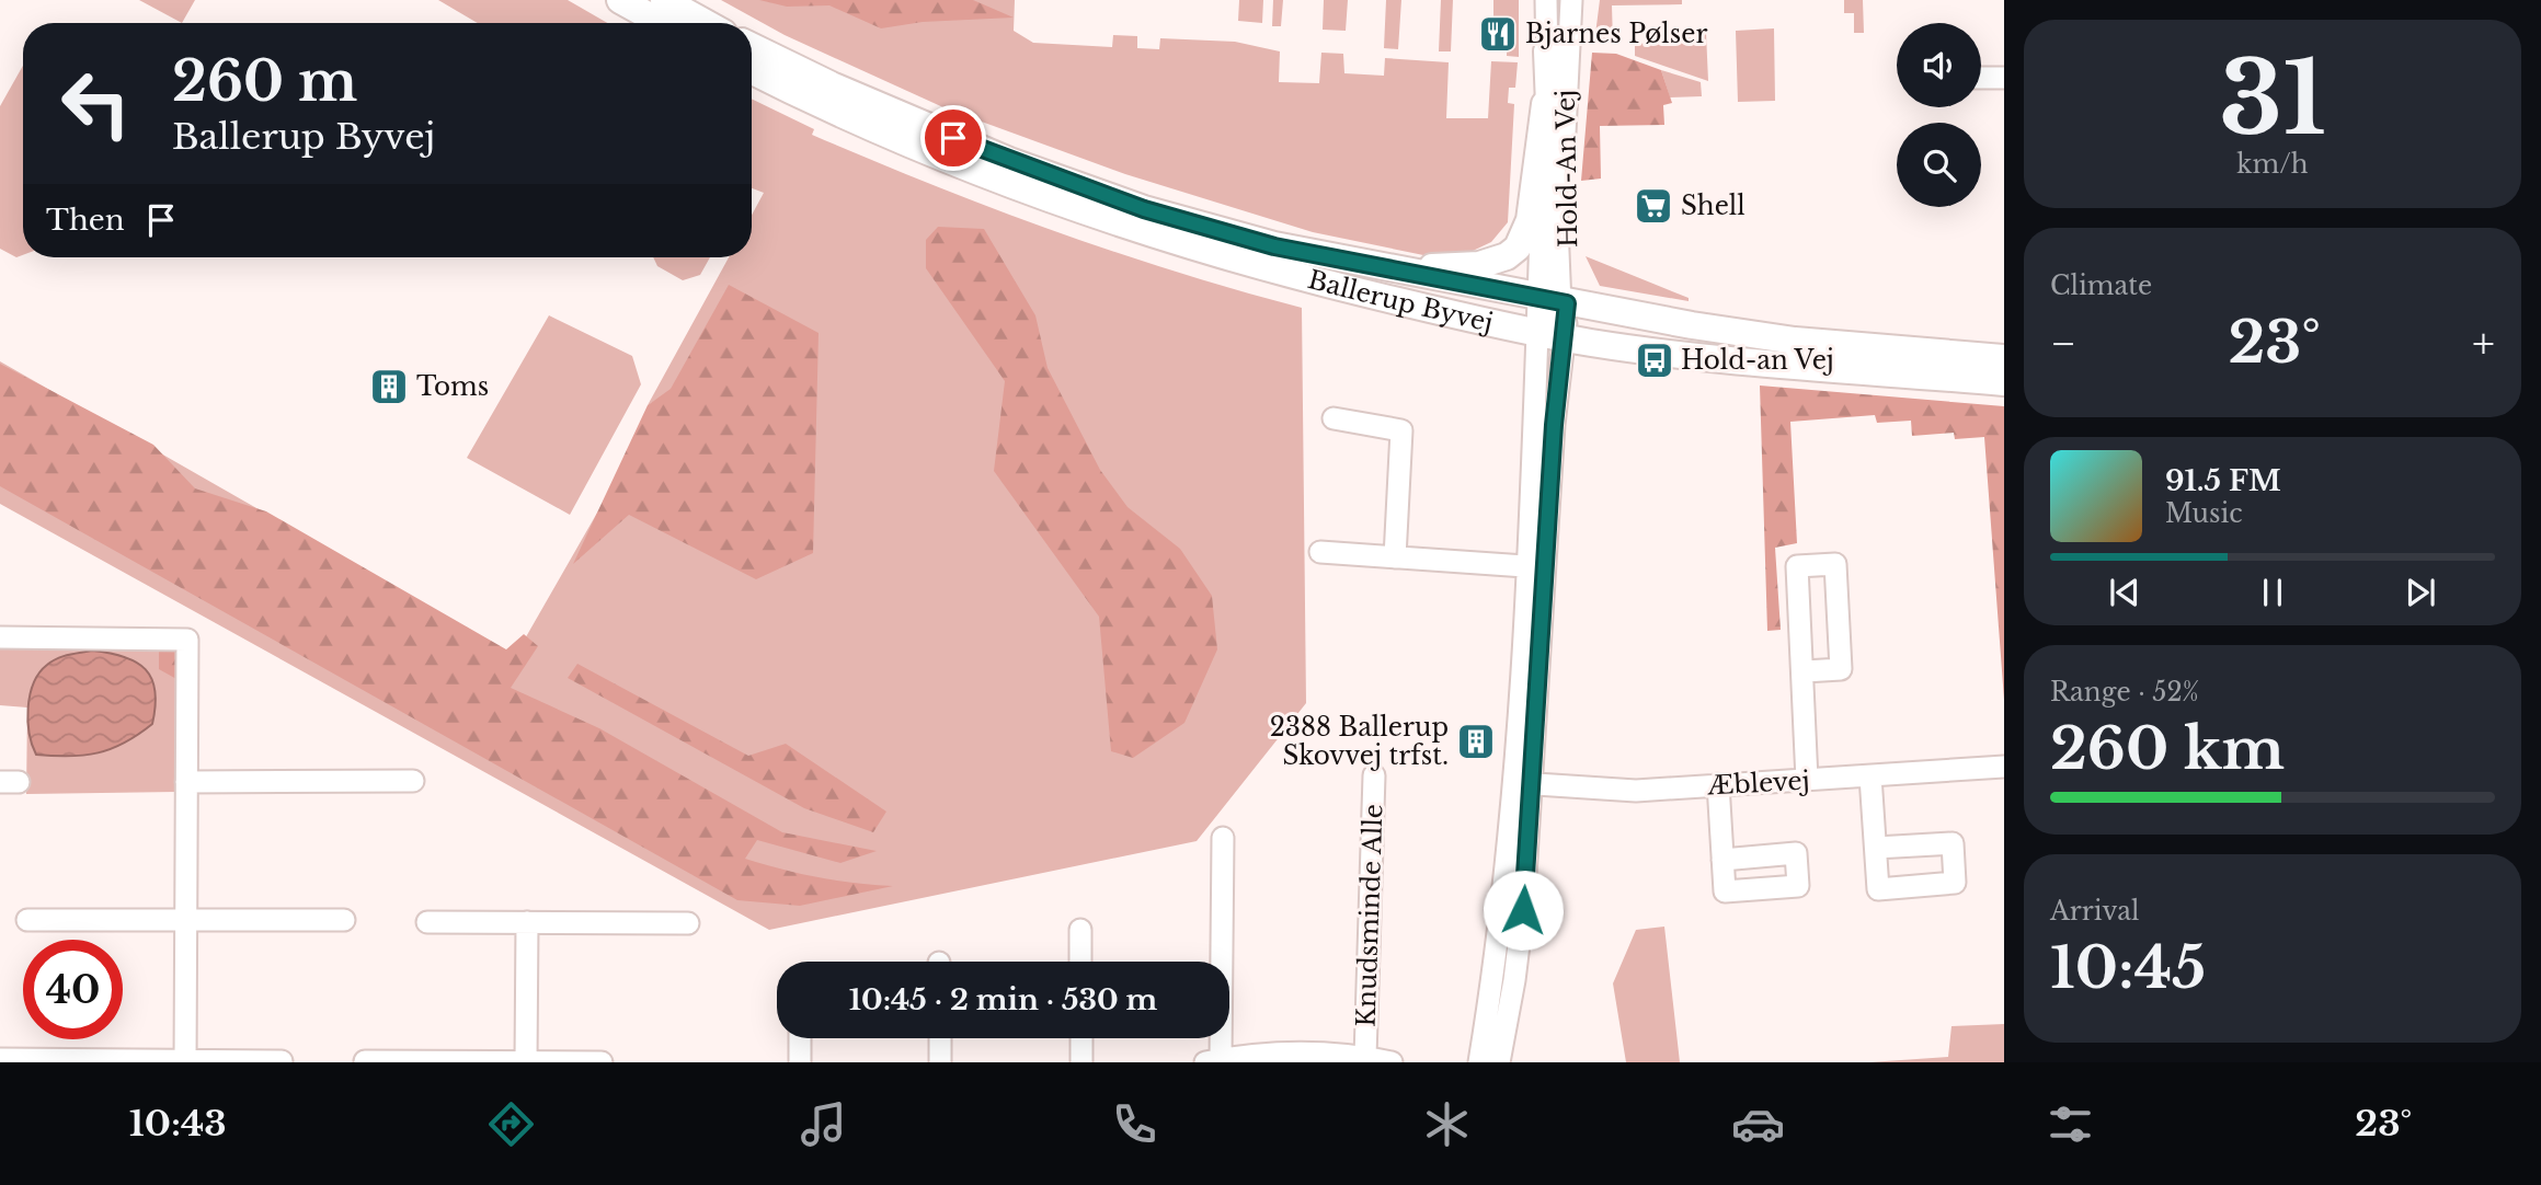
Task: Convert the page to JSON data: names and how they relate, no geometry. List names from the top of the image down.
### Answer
{
  "streets": {
    "main road": ["Ballerup Byvej"],
    "street": ["Hold-An Vej", "Æblevej", "Knudsminde Alle"]
  },
  "crossings": [
    ["Hold-An Vej", "Ballerup Byvej"]
  ],
  "places": {
    "restaurant": ["Bjarnes Pølser"],
    "supermarket": ["Shell"],
    "bus stop": ["Hold-an Vej"],
    "building": ["Toms", "2388 Ballerup Skovvej trfst."]
  },
  "page": {
    "tile": [
      ["31", "km/h"],
      "Climate",
      ["Range · 52%", "260 km"],
      ["Arrival", "10:45"]
    ],
    "turn": ["260 m", "Ballerup Byvej"],
    "then": "Then",
    "heat": ["−", "23°", "+"],
    "song": ["91.5 FM", "Music"],
    "limit": "40",
    "trip": "10:45 · 2 min · 530 m",
    "tabs": ["10:43", "23°"]
  }
}
